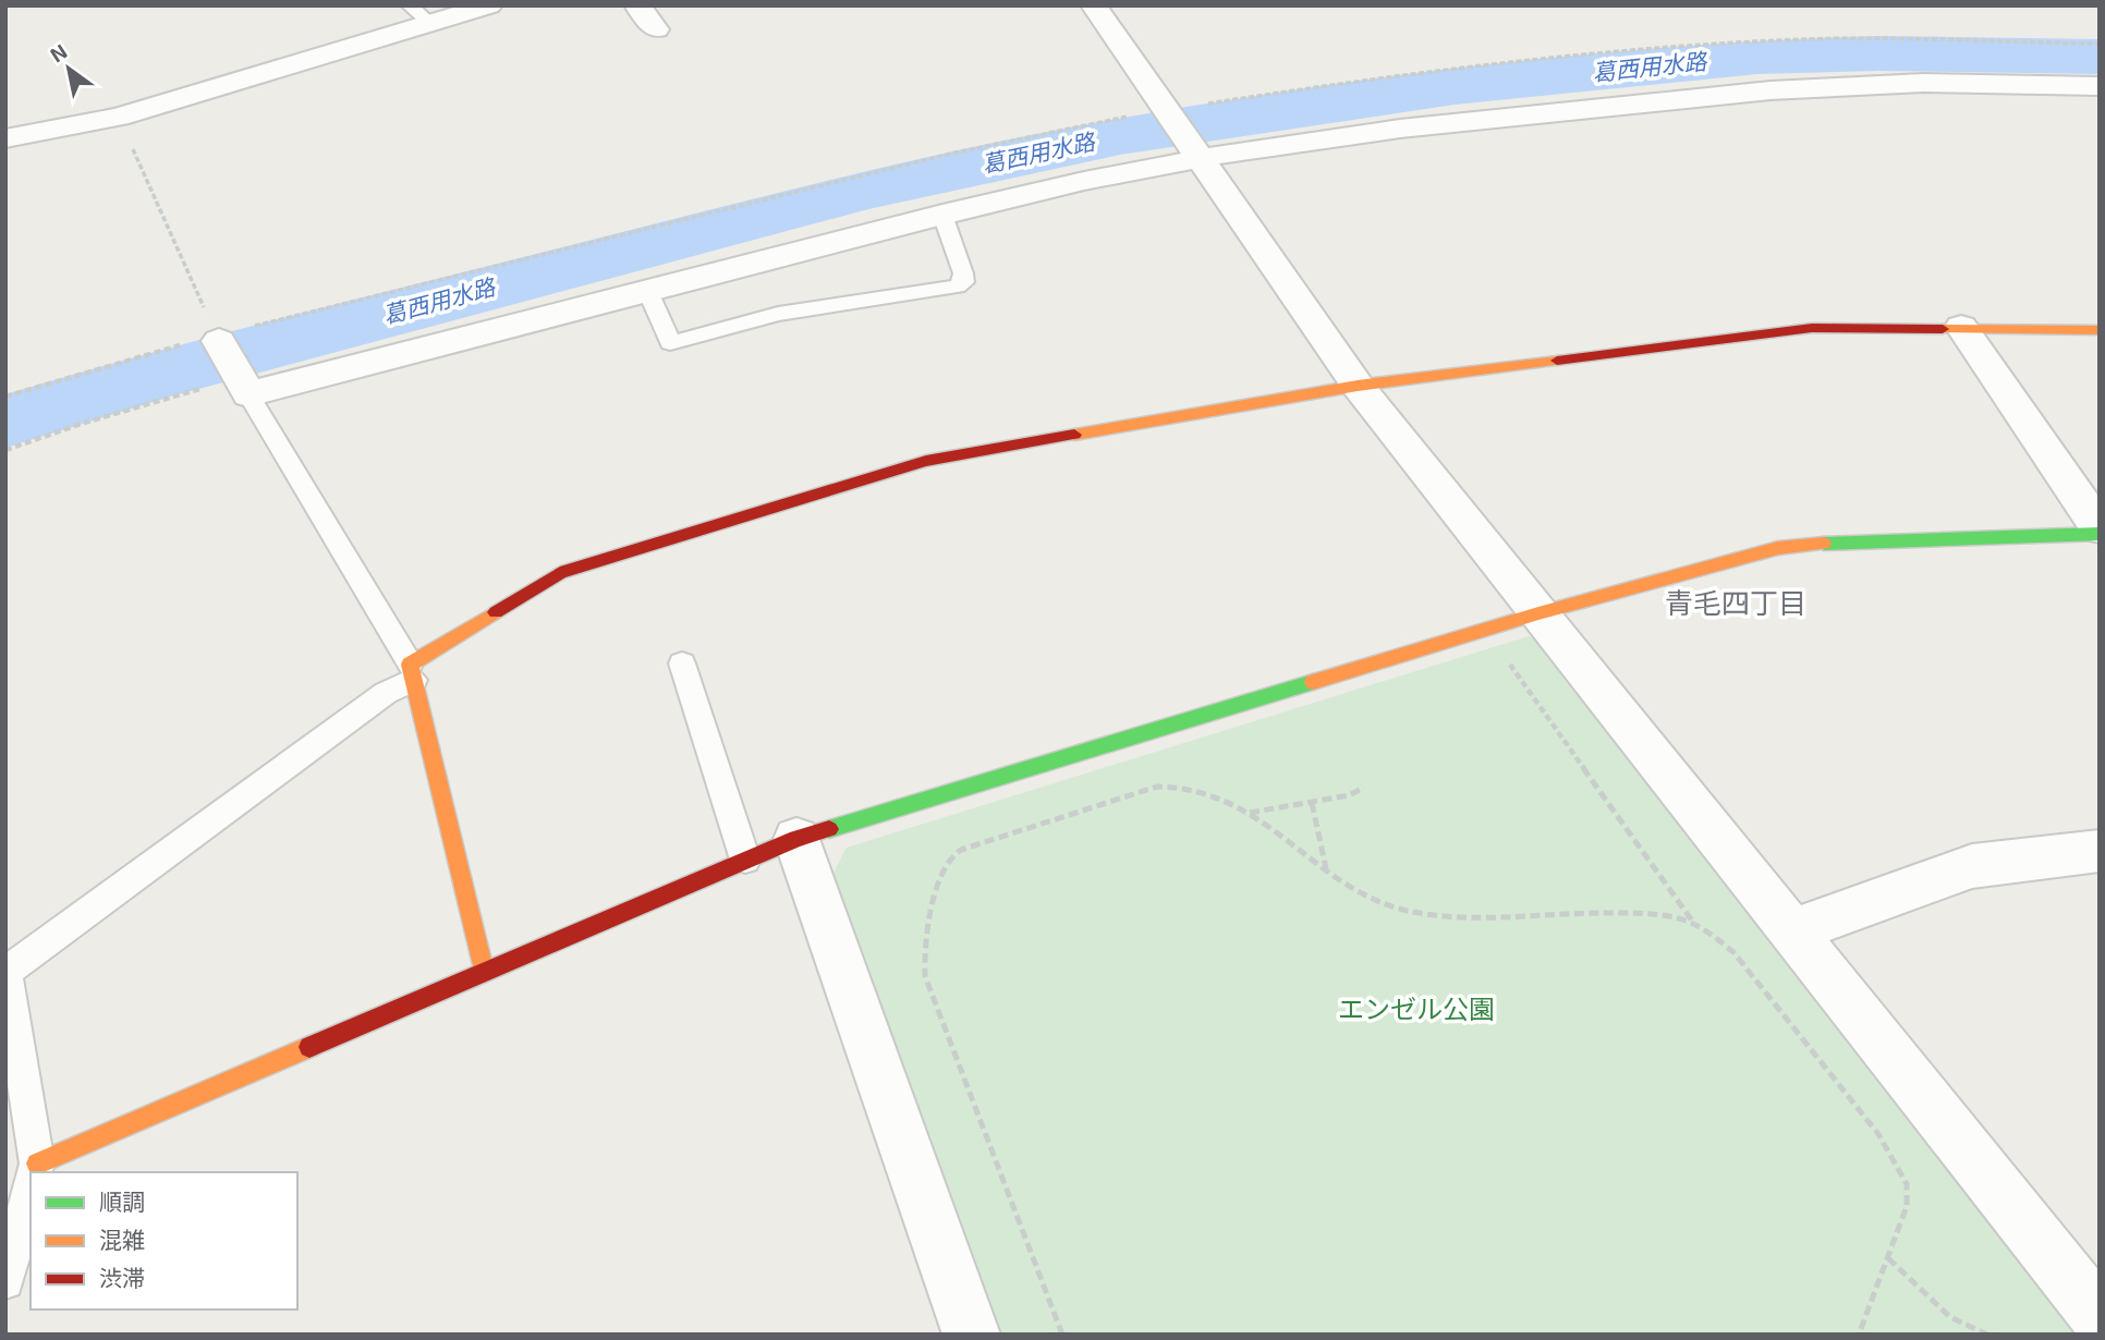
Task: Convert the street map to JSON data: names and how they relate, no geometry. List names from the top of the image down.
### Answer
{
  "districts": ["青毛四丁目"],
  "water": ["葛西用水路"],
  "parks": ["エンゼル公園"],
  "legend": ["順調", "混雑", "渋滞"],
  "north": "top left"
}
